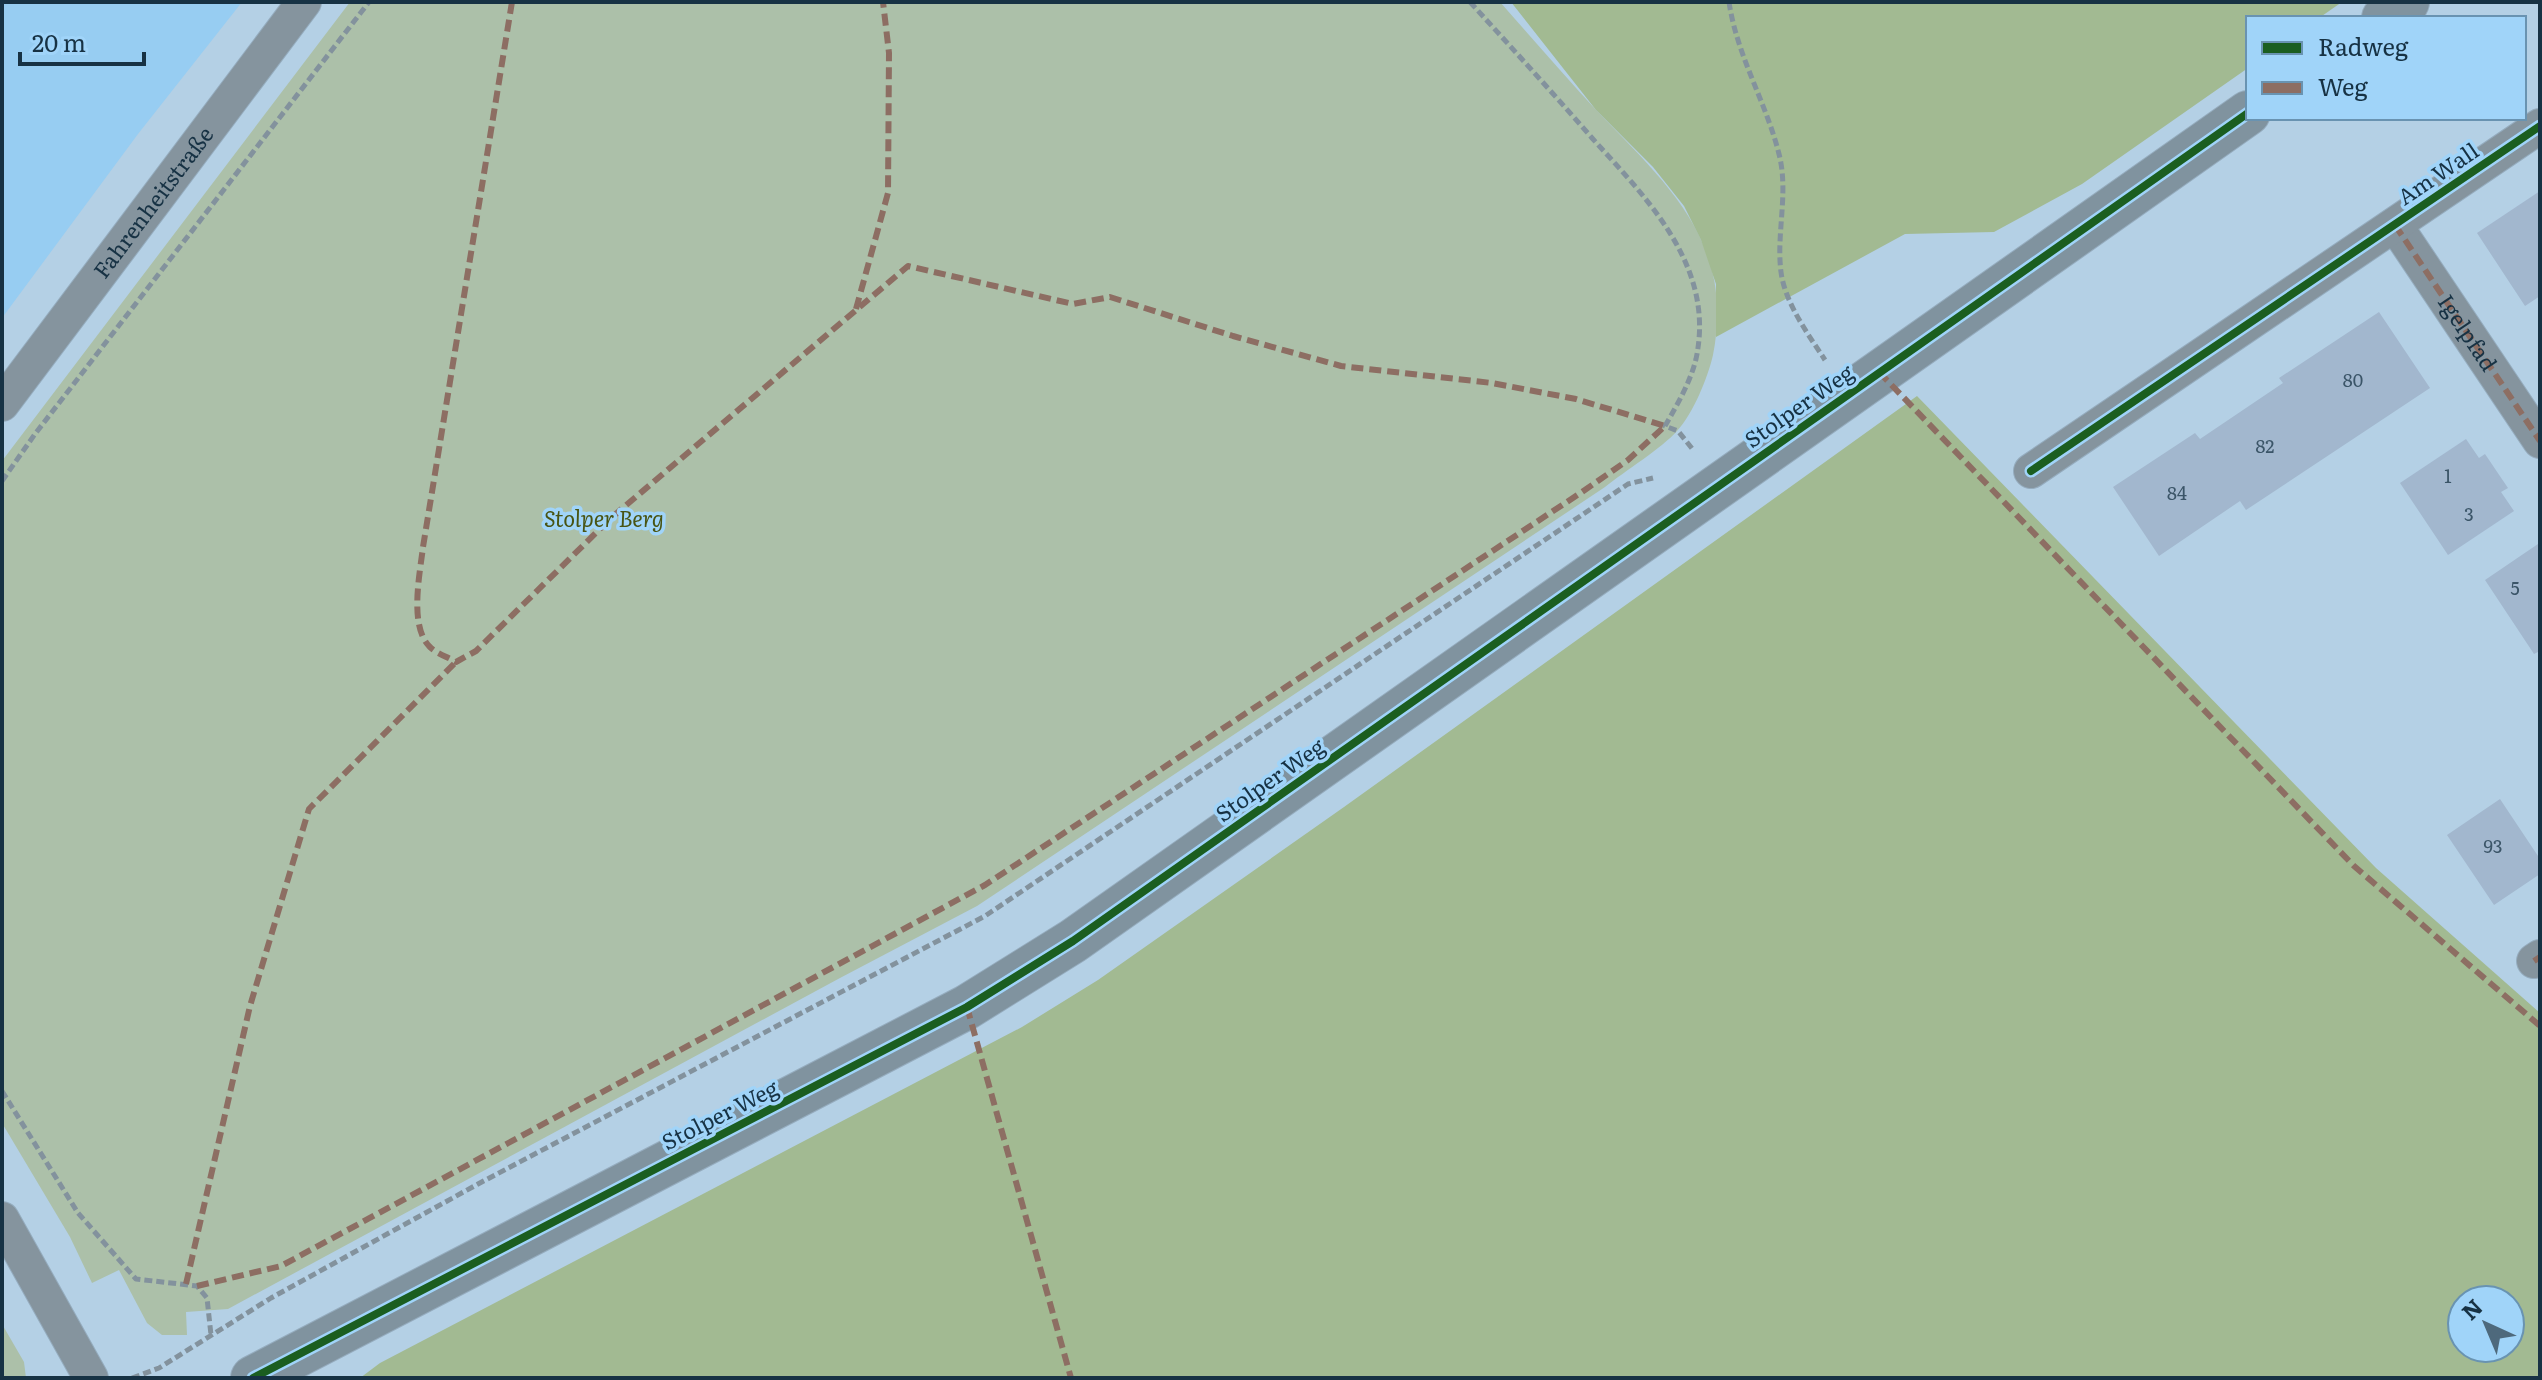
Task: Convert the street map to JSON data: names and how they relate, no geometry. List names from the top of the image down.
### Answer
{
  "streets": {
    "street": [
      "Am Wall",
      "Fahrenheitstraße",
      "Igelpfad",
      "Stolper Weg"
    ]
  },
  "crossings": [
    ["Am Wall", "Igelpfad"]
  ],
  "parks": ["Stolper Berg"],
  "house_numbers": [
    "80",
    "82",
    "1",
    "84",
    "3",
    "5",
    "93"
  ],
  "legend": ["Radweg", "Weg"],
  "scale_bar": "20 m",
  "north": "top left"
}
